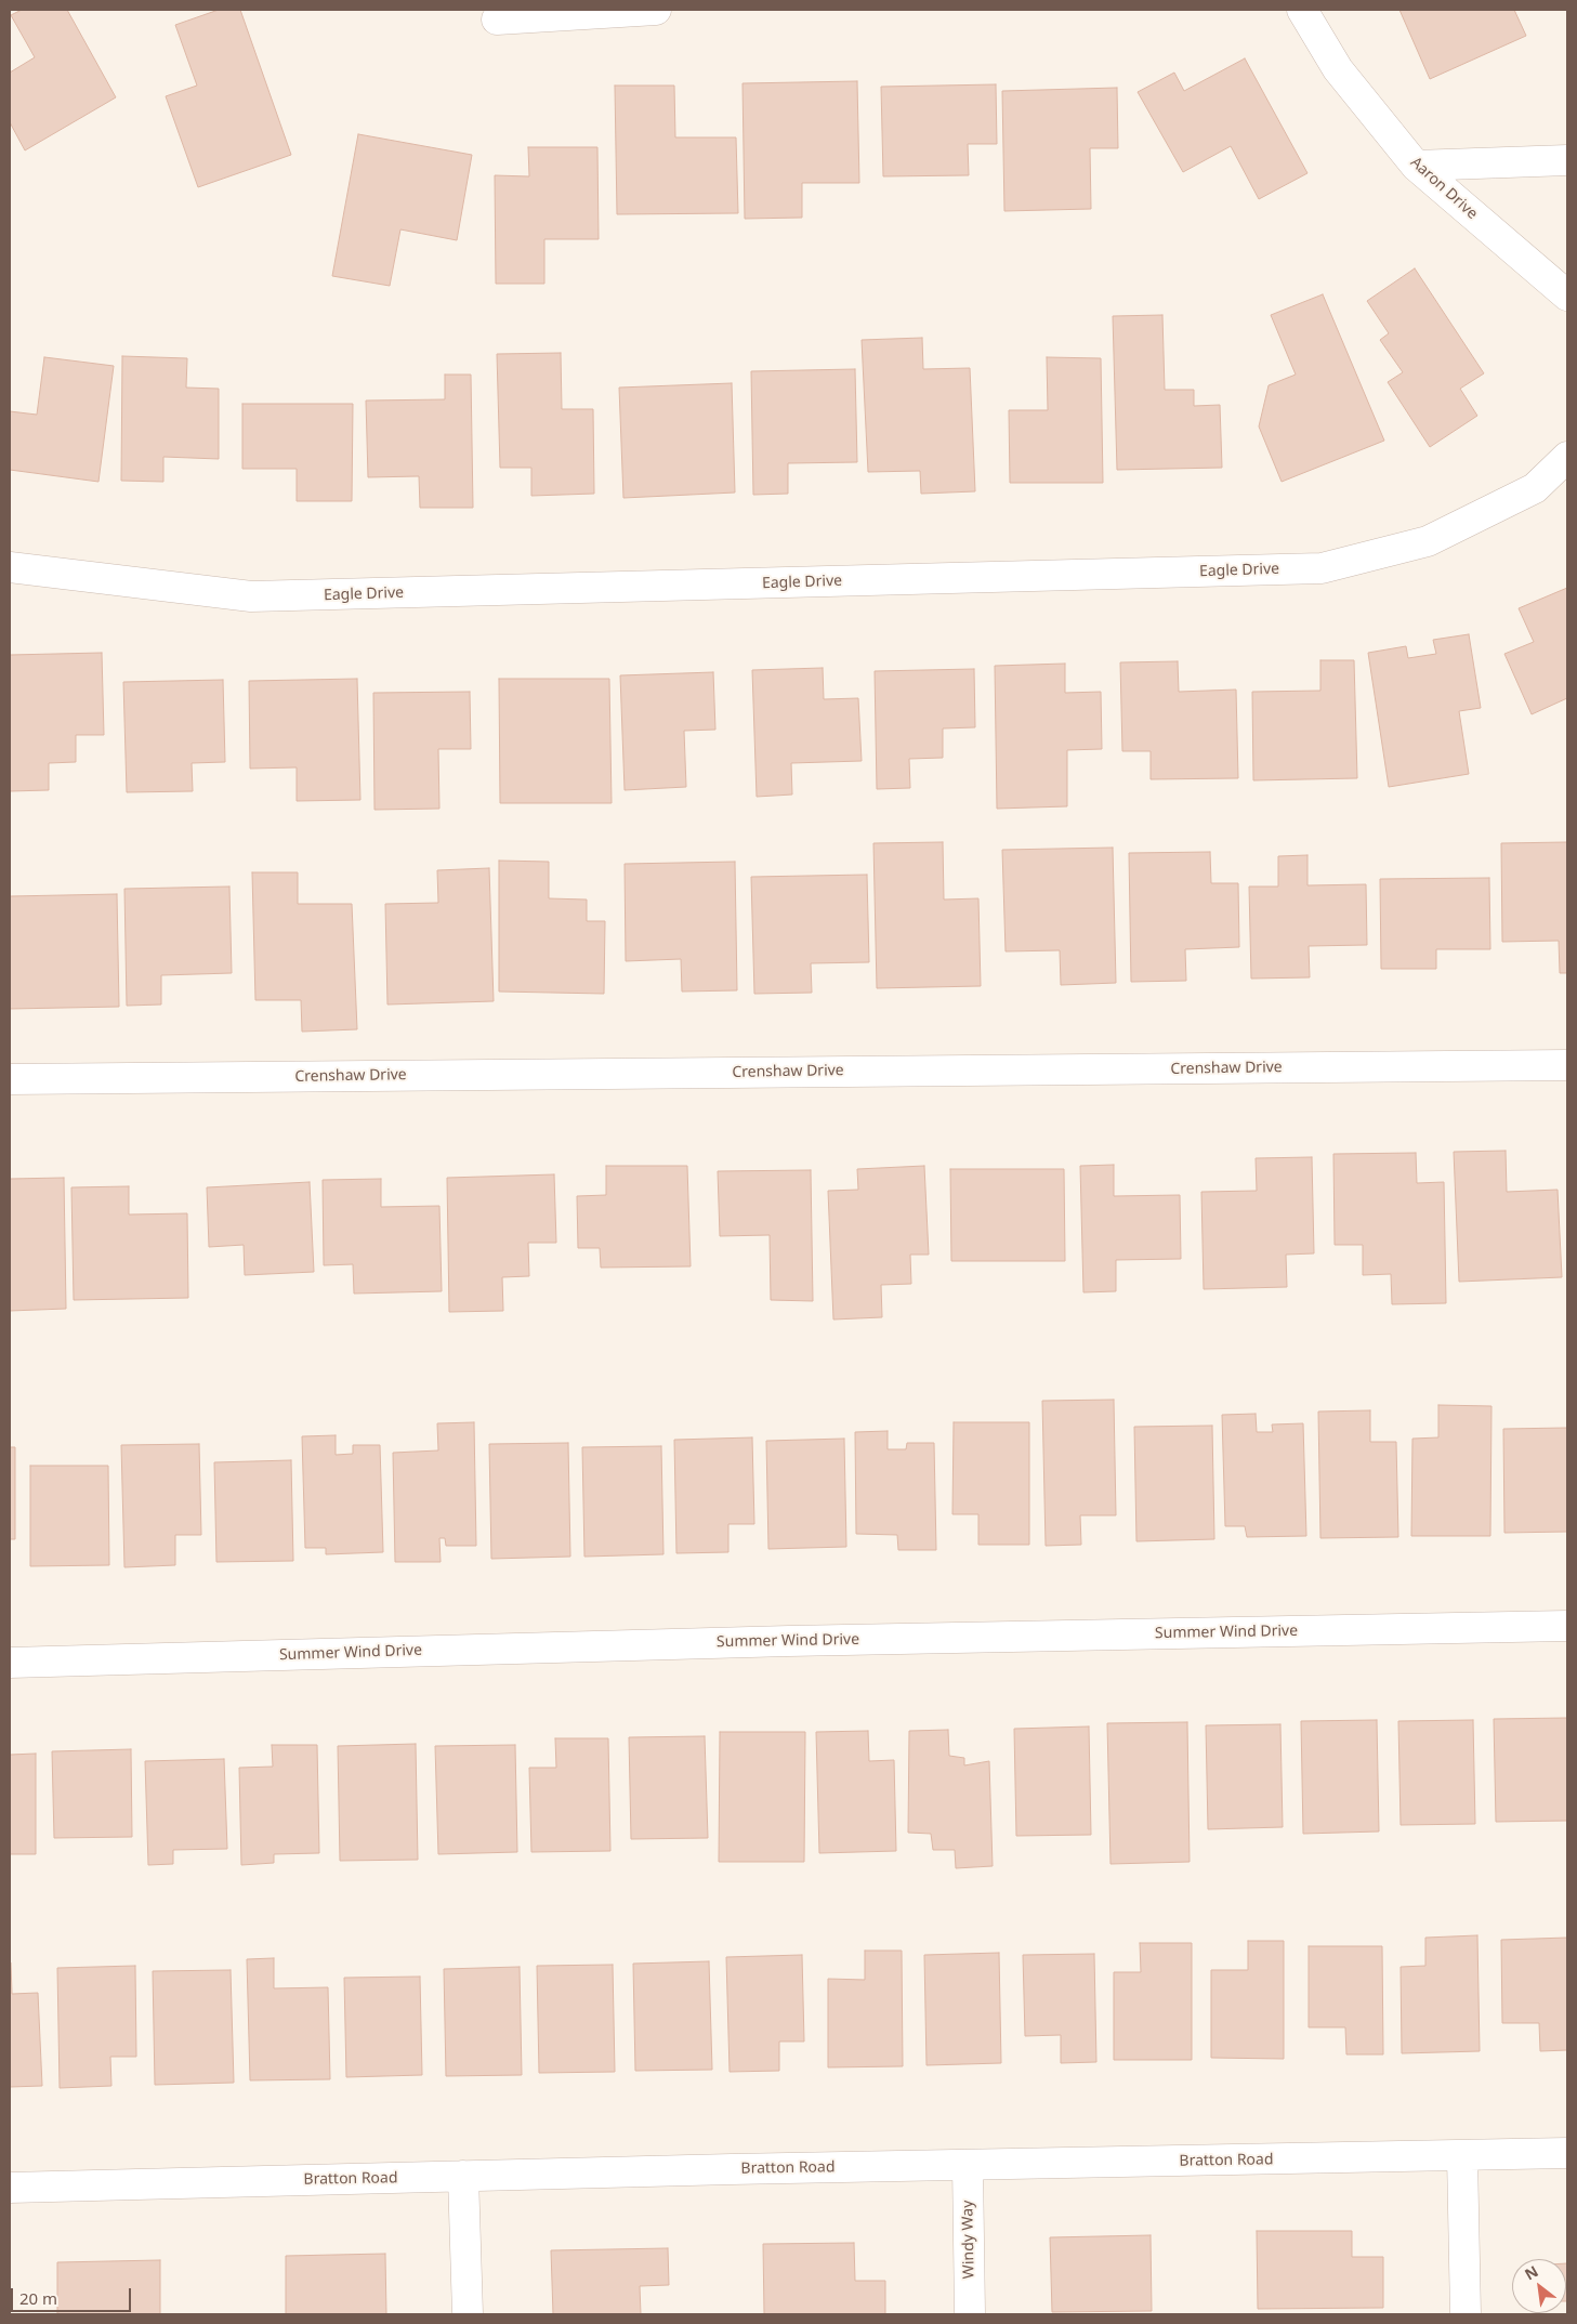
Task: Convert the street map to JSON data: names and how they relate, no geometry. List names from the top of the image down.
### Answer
{
  "streets": {
    "street": [
      "Aaron Drive",
      "Eagle Drive",
      "Crenshaw Drive",
      "Summer Wind Drive",
      "Bratton Road",
      "Windy Way"
    ]
  },
  "crossings": [
    ["Bratton Road", "Windy Way"]
  ],
  "scale_bar": "20 m",
  "north": "top left"
}
